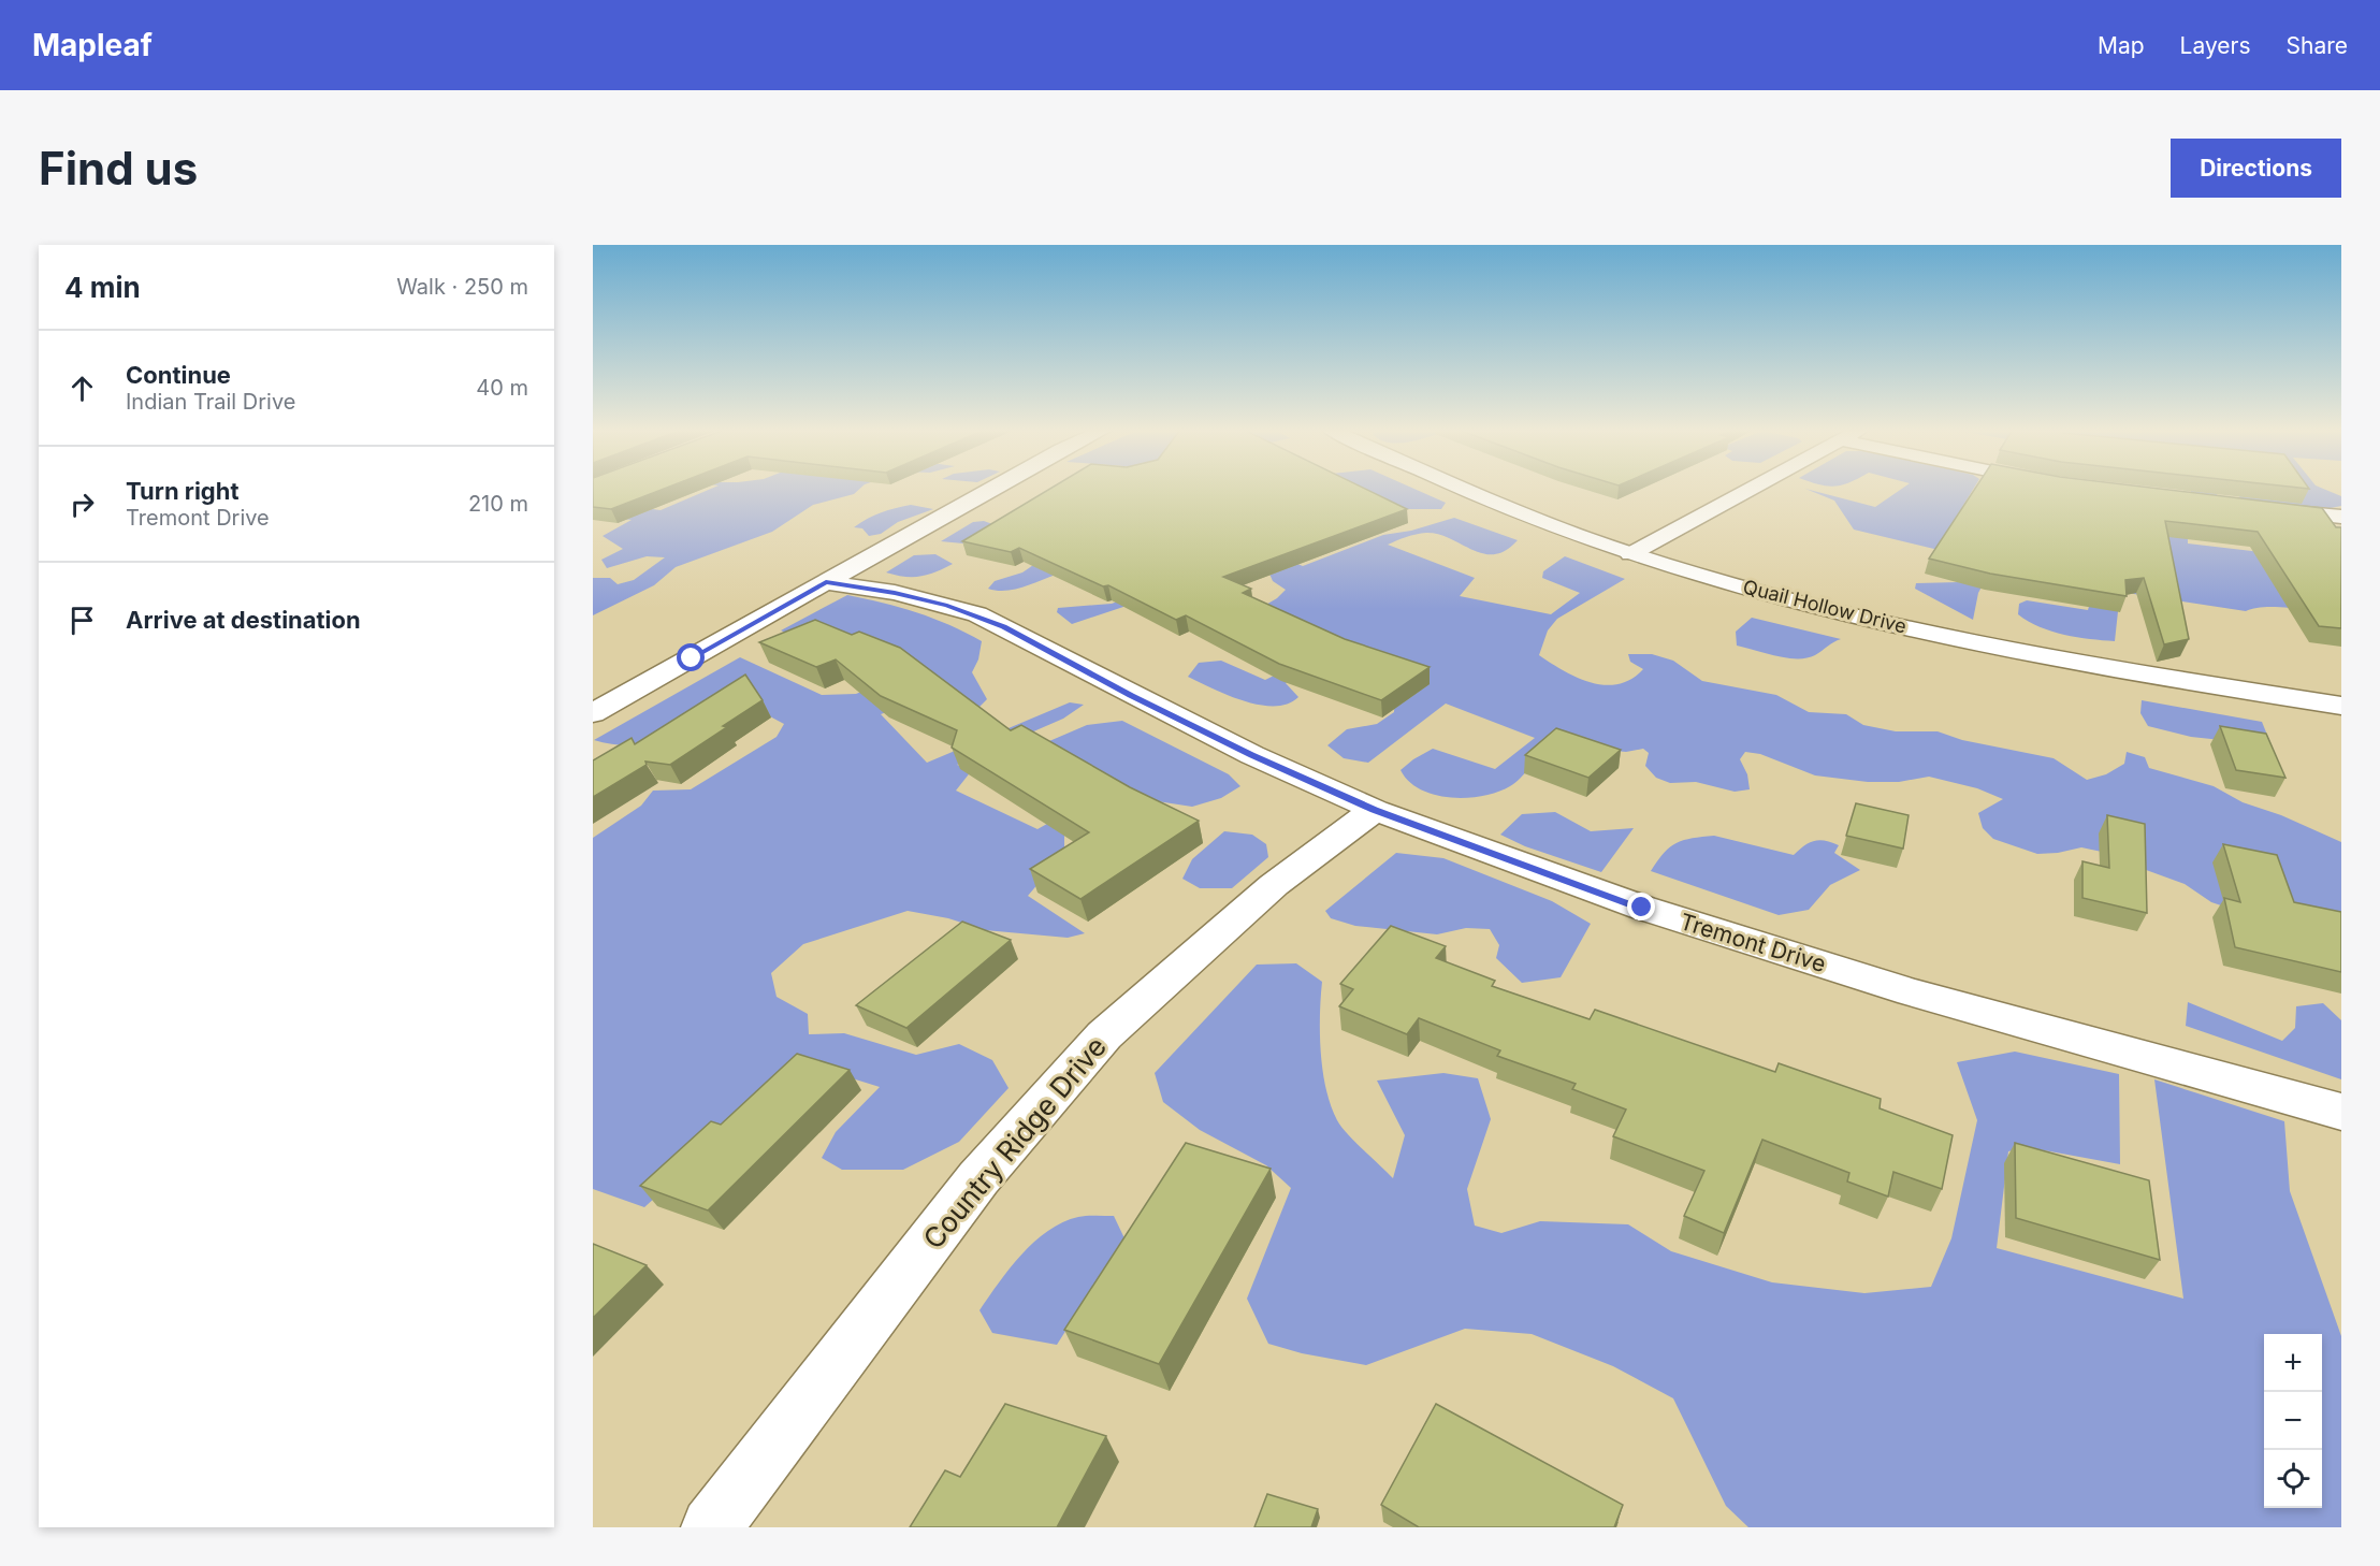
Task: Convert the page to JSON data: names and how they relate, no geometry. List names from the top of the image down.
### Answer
{
  "streets": {
    "street": ["Quail Hollow Drive", "Tremont Drive", "Country Ridge Drive"]
  },
  "crossings": [
    ["Tremont Drive", "Country Ridge Drive"]
  ],
  "page": {
    "header": "Mapleaf",
    "nav": ["Map", "Layers", "Share"],
    "buttons": "Directions",
    "title": "Find us",
    "heading": ["4 min", "Walk · 250 m"],
    "list": [
      ["Continue", "Indian Trail Drive", "40 m"],
      ["Turn right", "Tremont Drive", "210 m"],
      "Arrive at destination"
    ],
    "map_buttons": ["+", "−"]
  }
}
